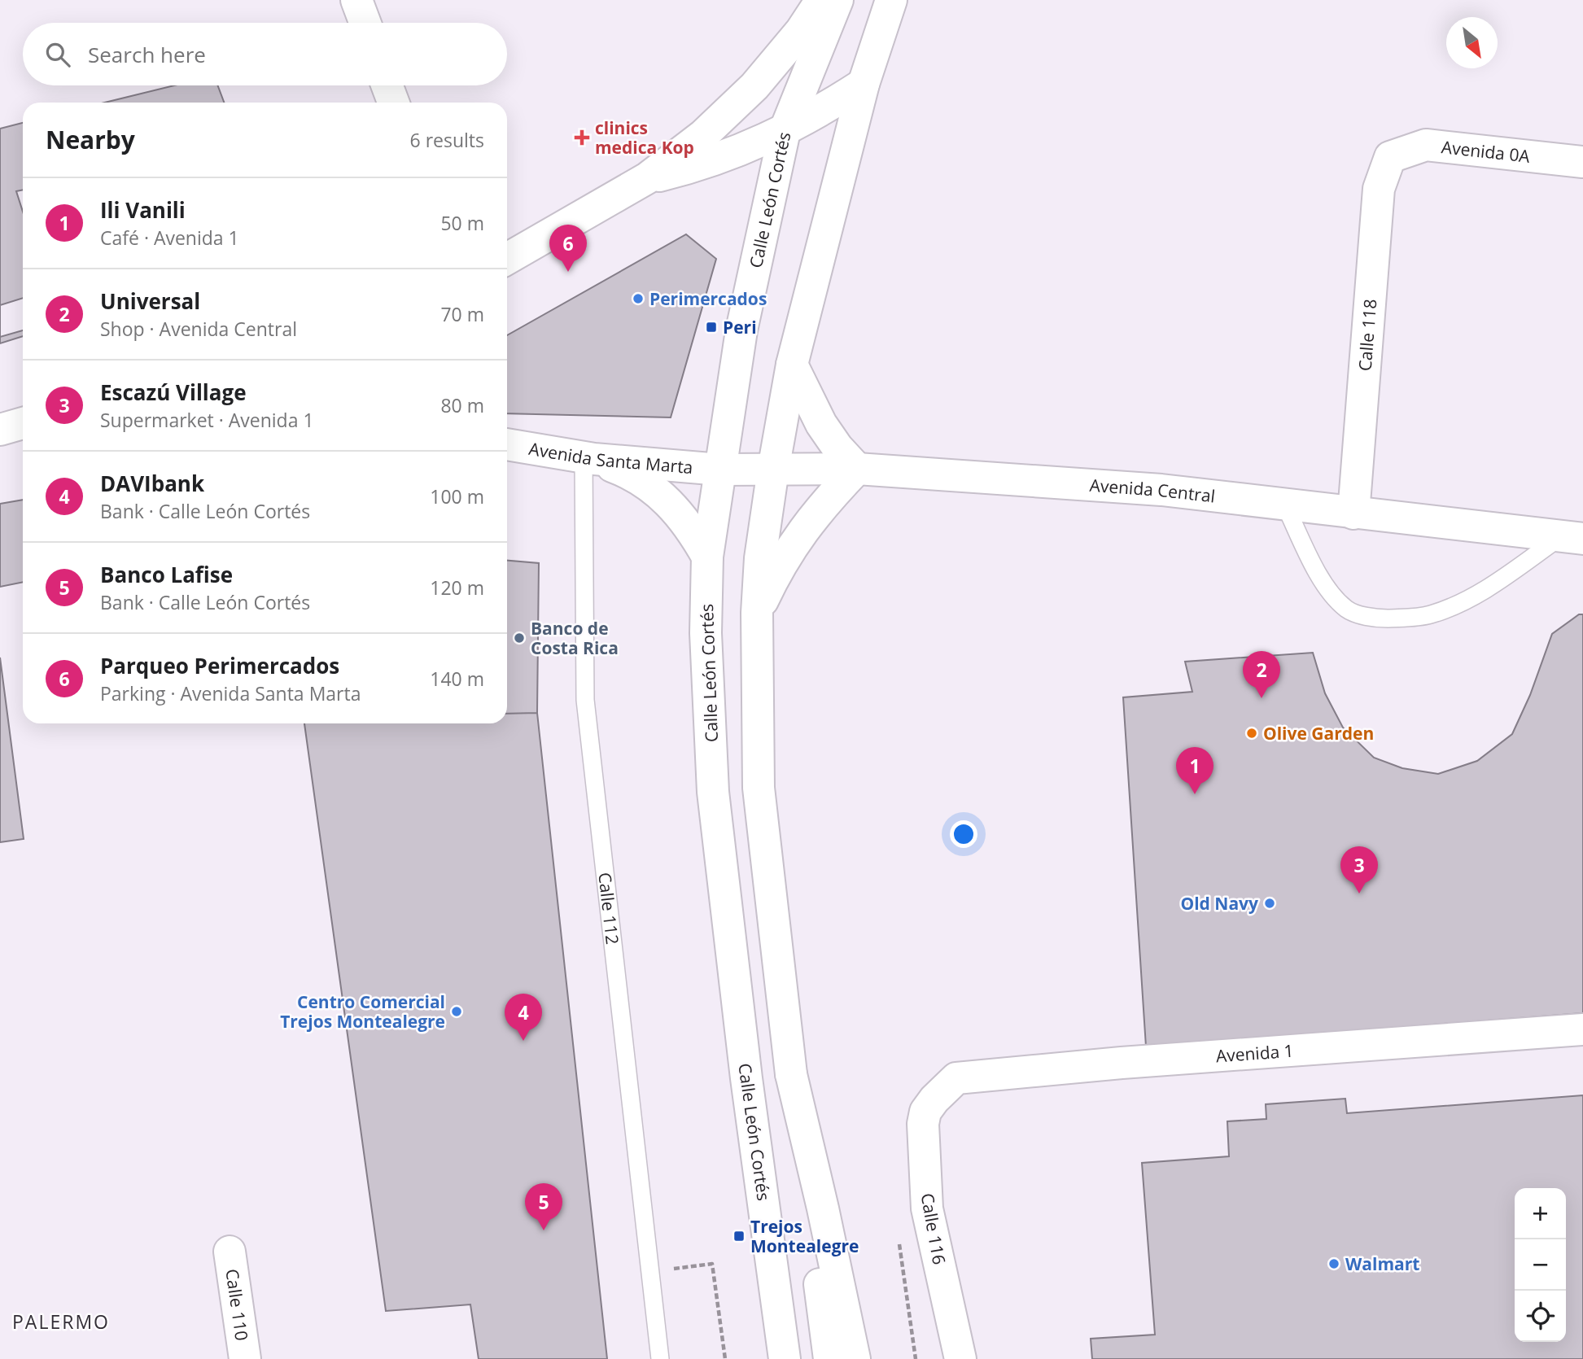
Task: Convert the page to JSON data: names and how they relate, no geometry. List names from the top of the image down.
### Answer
{
  "streets": {
    "main road": [
      "Avenida 0A",
      "Calle León Cortés",
      "Calle 118",
      "Avenida Santa Marta",
      "Avenida Central",
      "Avenida 1",
      "Calle 116",
      "Calle 110"
    ],
    "lane": ["Calle 112"]
  },
  "crossings": [
    ["Avenida 0A", "Calle 118"],
    ["Calle León Cortés", "Avenida Santa Marta"],
    ["Calle León Cortés", "Avenida Central"],
    ["Calle 118", "Avenida Central"],
    ["Avenida Santa Marta", "Avenida Central"],
    ["Avenida Santa Marta", "Calle 112"],
    ["Avenida 1", "Calle 116"]
  ],
  "districts": ["PALERMO"],
  "places": {
    "health": ["clinics medica Kop"],
    "other": [
      "Perimercados",
      "Banco de Costa Rica",
      "Olive Garden",
      "Old Navy",
      "Centro Comercial Trejos Montealegre",
      "Walmart"
    ],
    "transit": ["Peri", "Trejos Montealegre"]
  },
  "north": "bottom right",
  "page": {
    "search": "Search here",
    "heading": ["Nearby", "6 results"],
    "list": [
      {
        "mark": "1",
        "name": "Ili Vanili",
        "note": "Café · Avenida 1",
        "value": "50 m"
      },
      {
        "mark": "2",
        "name": "Universal",
        "note": "Shop · Avenida Central",
        "value": "70 m"
      },
      {
        "mark": "3",
        "name": "Escazú Village",
        "note": "Supermarket · Avenida 1",
        "value": "80 m"
      },
      {
        "mark": "4",
        "name": "DAVIbank",
        "note": "Bank · Calle León Cortés",
        "value": "100 m"
      },
      {
        "mark": "5",
        "name": "Banco Lafise",
        "note": "Bank · Calle León Cortés",
        "value": "120 m"
      },
      {
        "mark": "6",
        "name": "Parqueo Perimercados",
        "note": "Parking · Avenida Santa Marta",
        "value": "140 m"
      }
    ],
    "pins": [
      "6",
      "2",
      "1",
      "3",
      "4",
      "5"
    ],
    "map_buttons": ["+", "−"]
  }
}
